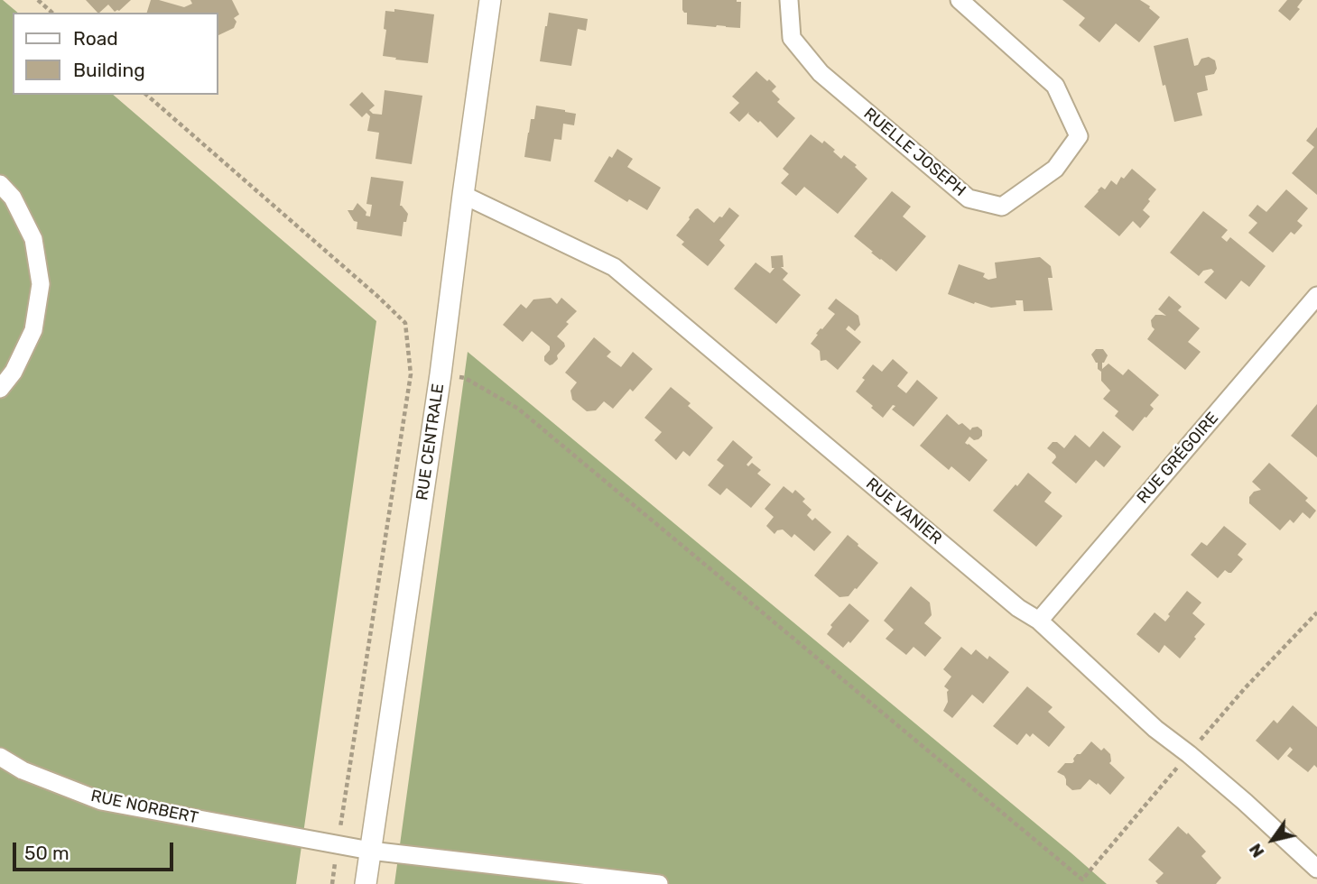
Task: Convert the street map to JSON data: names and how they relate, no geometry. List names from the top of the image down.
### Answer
{
  "streets": {
    "street": [
      "RUELLE JOSEPH",
      "RUE CENTRALE",
      "RUE GRÉGOIRE",
      "RUE VANIER",
      "RUE NORBERT"
    ]
  },
  "crossings": [
    ["RUE CENTRALE", "RUE VANIER"],
    ["RUE CENTRALE", "RUE NORBERT"],
    ["RUE GRÉGOIRE", "RUE VANIER"]
  ],
  "legend": ["Road", "Building"],
  "scale_bar": "50 m",
  "north": "bottom left"
}
